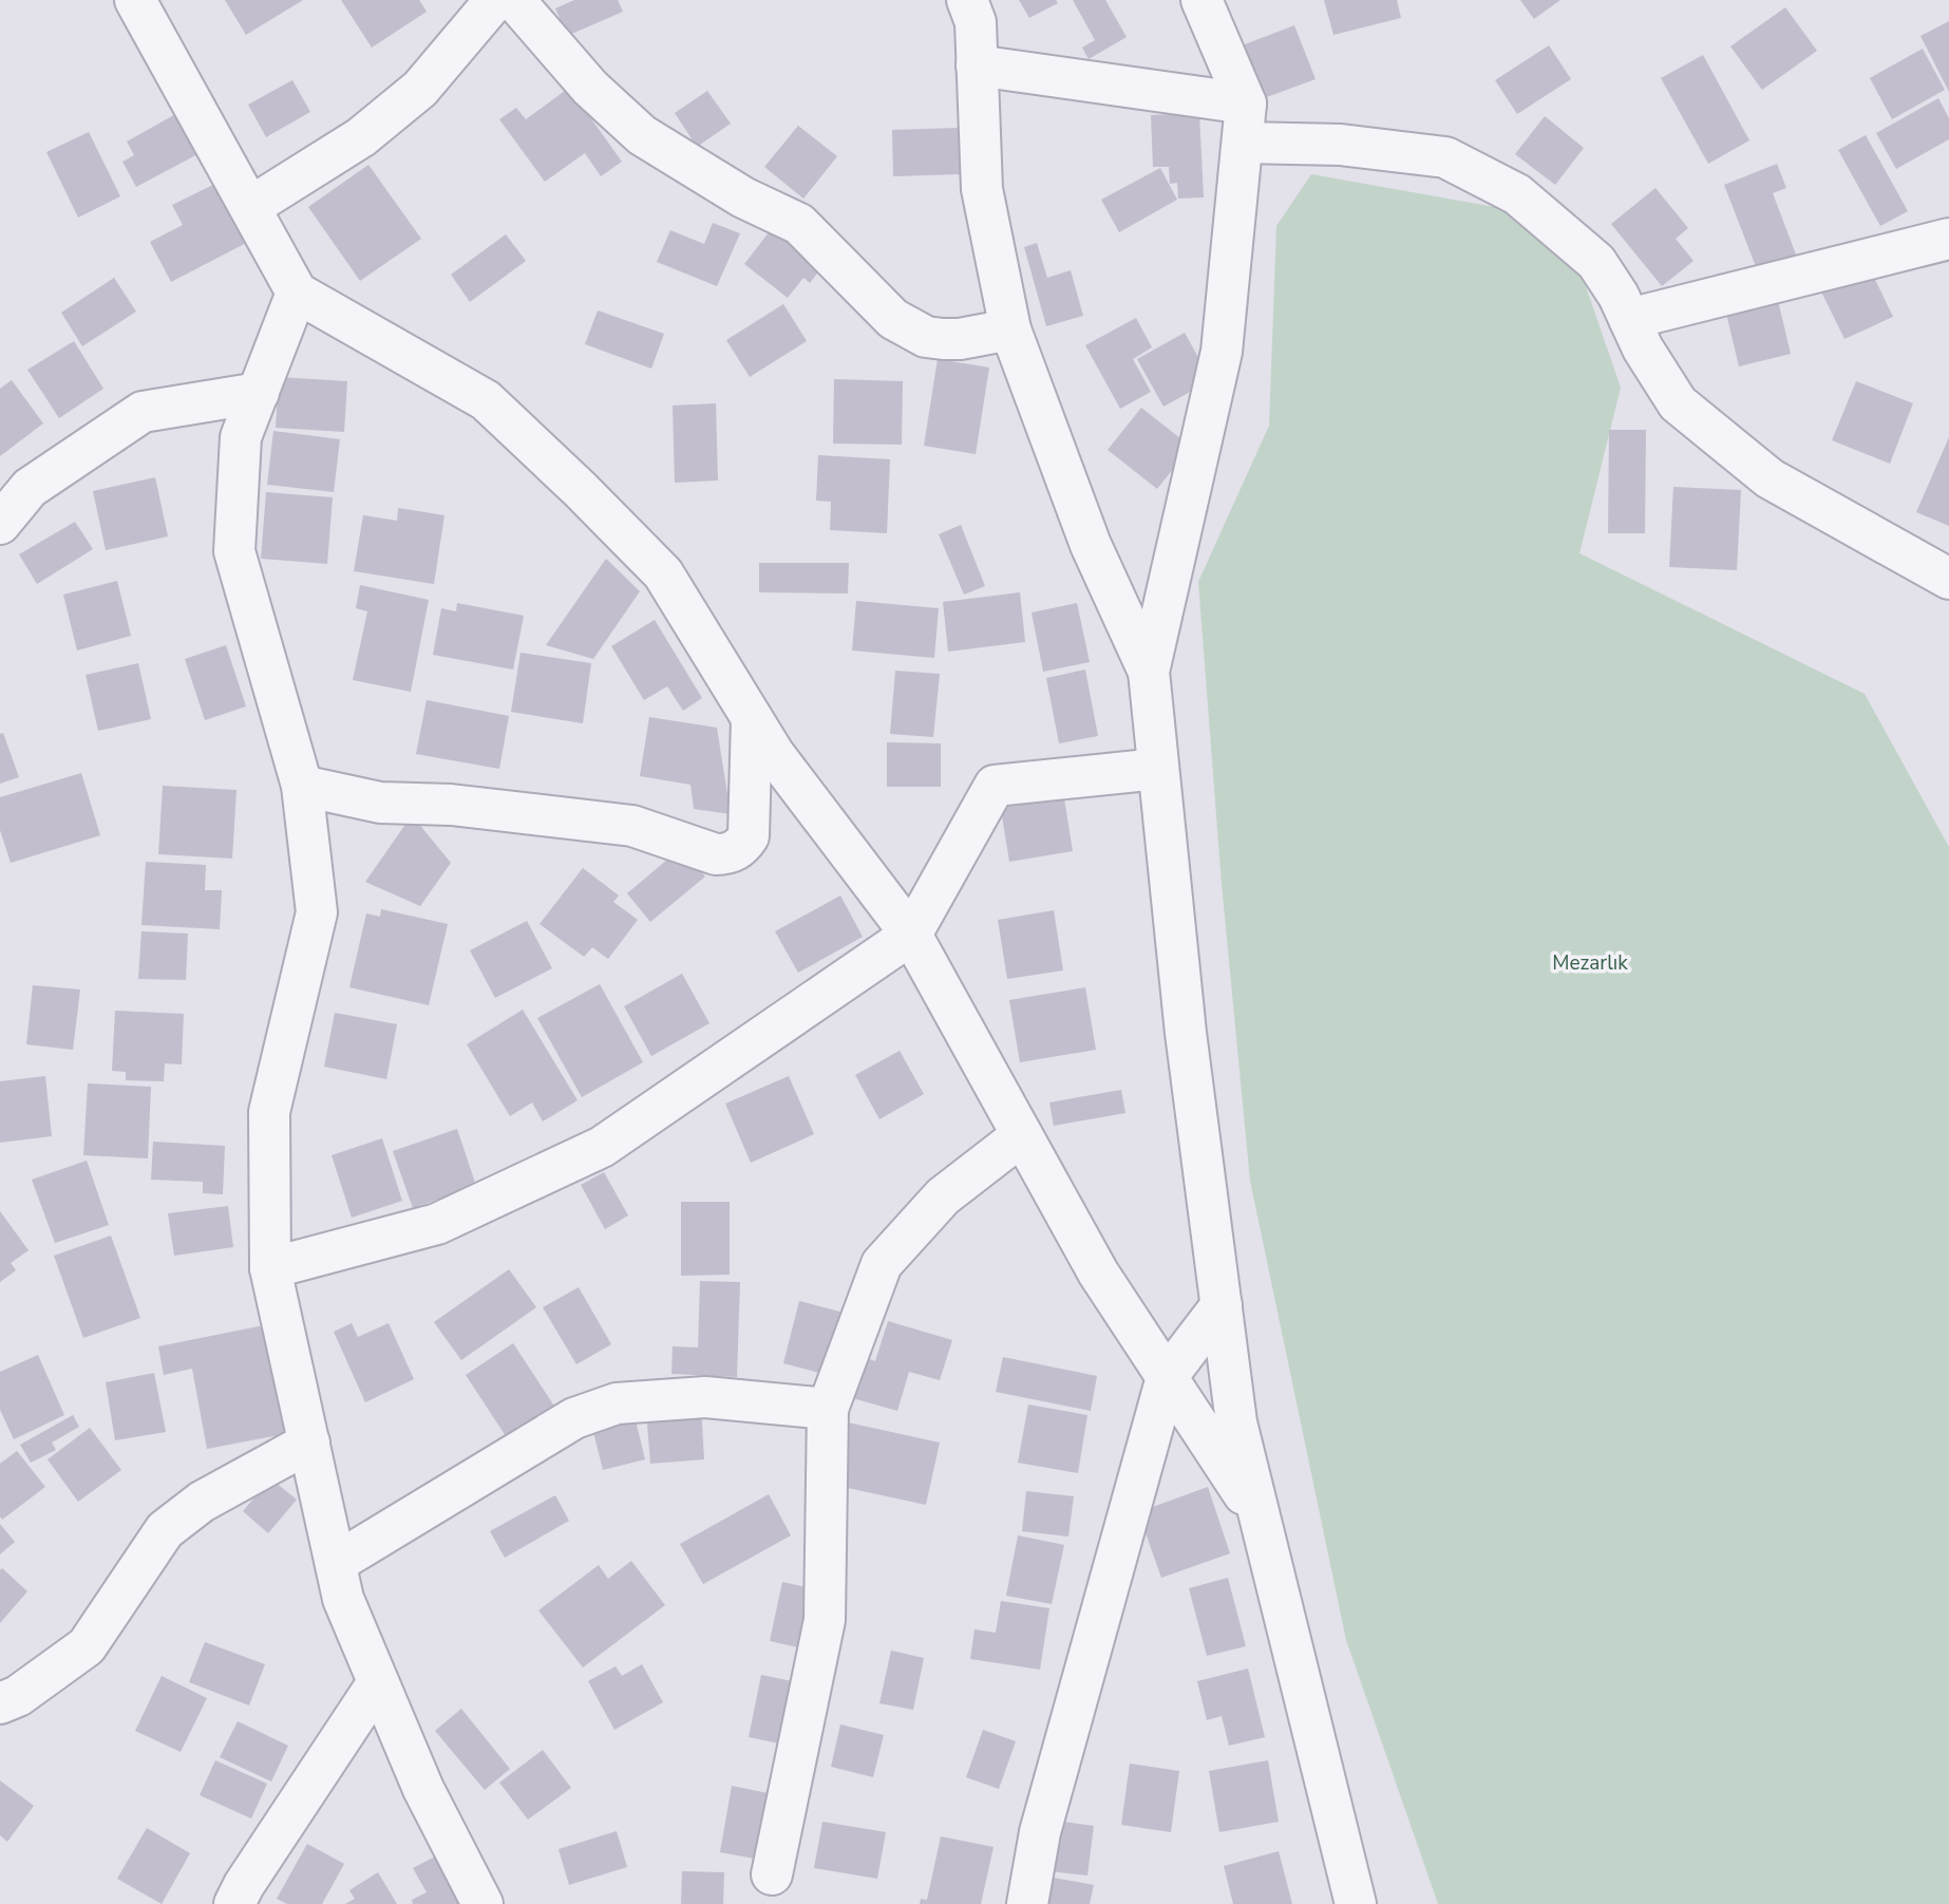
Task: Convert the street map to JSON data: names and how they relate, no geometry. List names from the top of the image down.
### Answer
{
  "parks": ["Mezarlık"]
}
